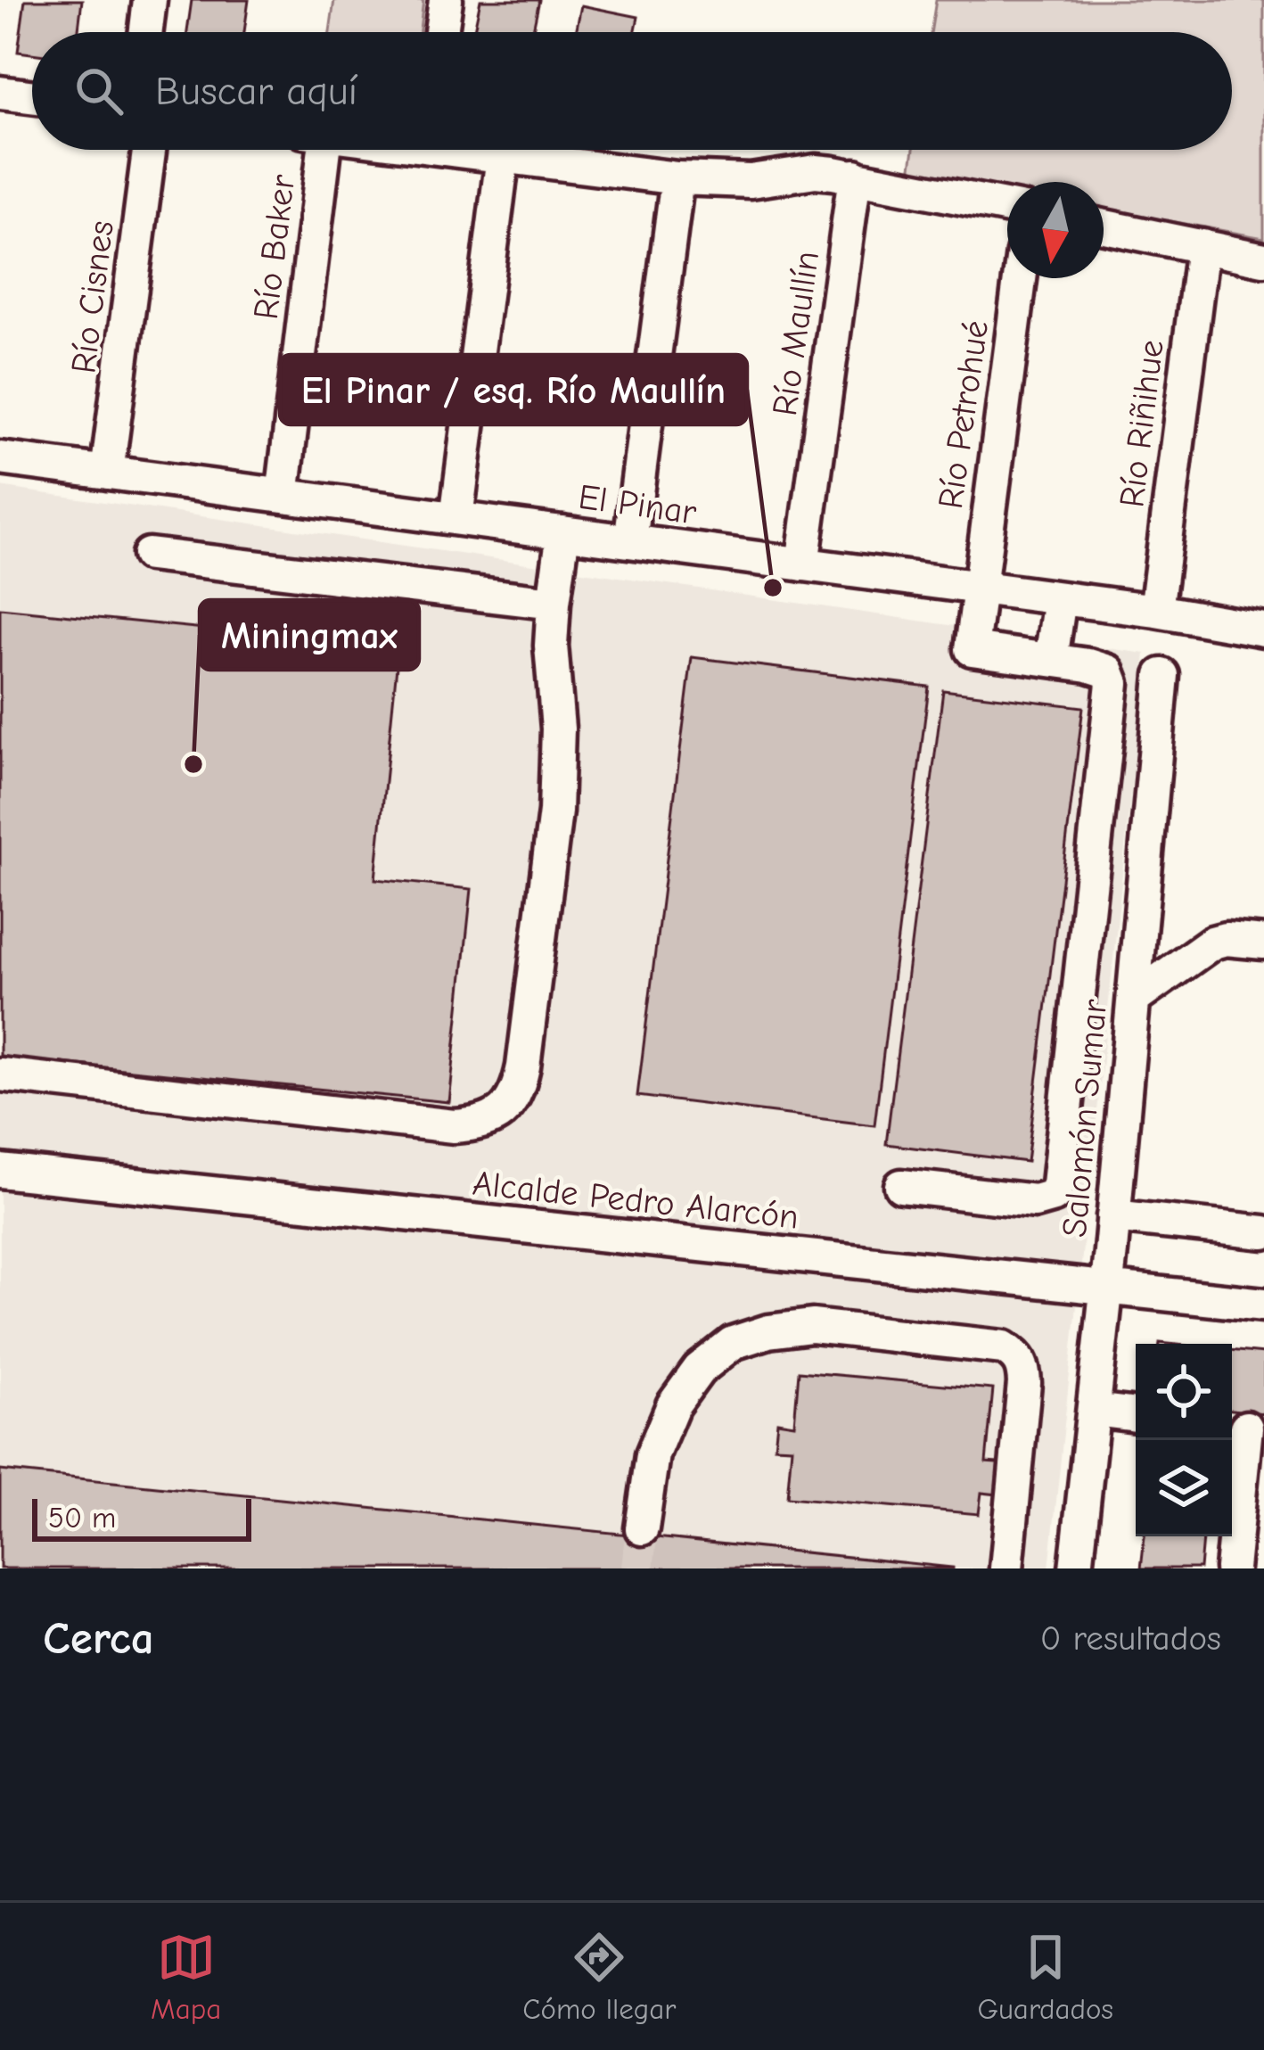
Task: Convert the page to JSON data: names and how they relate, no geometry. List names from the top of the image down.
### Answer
{
  "streets": {
    "street": [
      "Río Baker",
      "Río Cisnes",
      "Río Maullín",
      "Río Petrohué",
      "Río Riñihue",
      "El Pinar",
      "Salomón Sumar",
      "Alcalde Pedro Alarcón"
    ]
  },
  "crossings": [
    ["Río Baker", "El Pinar"],
    ["Río Cisnes", "El Pinar"],
    ["Río Maullín", "El Pinar"],
    ["Río Petrohué", "El Pinar"],
    ["Río Riñihue", "El Pinar"],
    ["Salomón Sumar", "Alcalde Pedro Alarcón"]
  ],
  "places": ["El Pinar / esq. Río Maullín", "Miningmax"],
  "scale_bar": "50 m",
  "north": "bottom",
  "page": {
    "search": "Buscar aquí",
    "scale": "50 m",
    "heading": ["Cerca", "0 resultados"],
    "nav": ["Mapa", "Cómo llegar", "Guardados"]
  }
}
